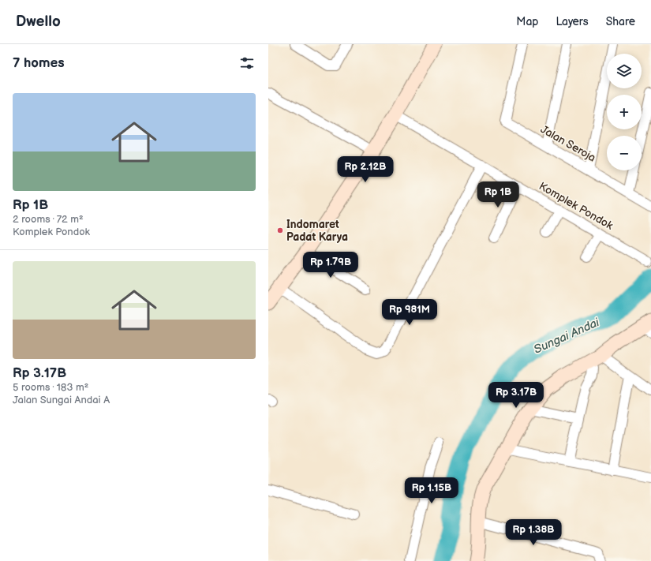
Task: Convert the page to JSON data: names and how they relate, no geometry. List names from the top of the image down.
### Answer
{
  "streets": {
    "street": ["Jalan Seroja", "Komplek Pondok"]
  },
  "water": ["Sungai Andai"],
  "places": ["Indomaret Padat Karya"],
  "page": {
    "header": "Dwello",
    "nav": ["Map", "Layers", "Share"],
    "heading": "7 homes",
    "map_buttons": ["+", "−"],
    "list": [
      {
        "name": "Rp 1B",
        "note": "2 rooms · 72 m² · Komplek Pondok"
      },
      {
        "name": "Rp 3.17B",
        "note": "5 rooms · 183 m² · Jalan Sungai Andai A"
      }
    ],
    "price": [
      "Rp 2.12B",
      "Rp 1B",
      "Rp 1.79B",
      "Rp 981M",
      "Rp 3.17B",
      "Rp 1.15B",
      "Rp 1.38B"
    ]
  }
}
